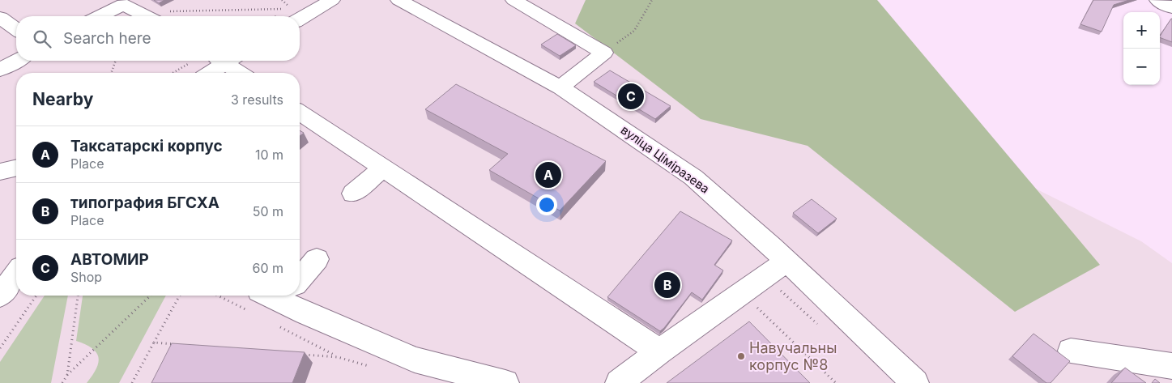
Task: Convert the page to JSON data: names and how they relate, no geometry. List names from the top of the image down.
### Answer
{
  "streets": {
    "street": ["вуліца Ціміразева"]
  },
  "places": ["Навучальны корпус №8"],
  "page": {
    "map_buttons": ["+", "−"],
    "search": "Search here",
    "heading": ["Nearby", "3 results"],
    "pins": ["C", "A", "B"],
    "list": [
      {
        "mark": "A",
        "name": "Таксатарскі корпус",
        "note": "Place",
        "value": "10 m"
      },
      {
        "mark": "B",
        "name": "типография БГСХА",
        "note": "Place",
        "value": "50 m"
      },
      {
        "mark": "C",
        "name": "АВТОМИР",
        "note": "Shop",
        "value": "60 m"
      }
    ]
  }
}
